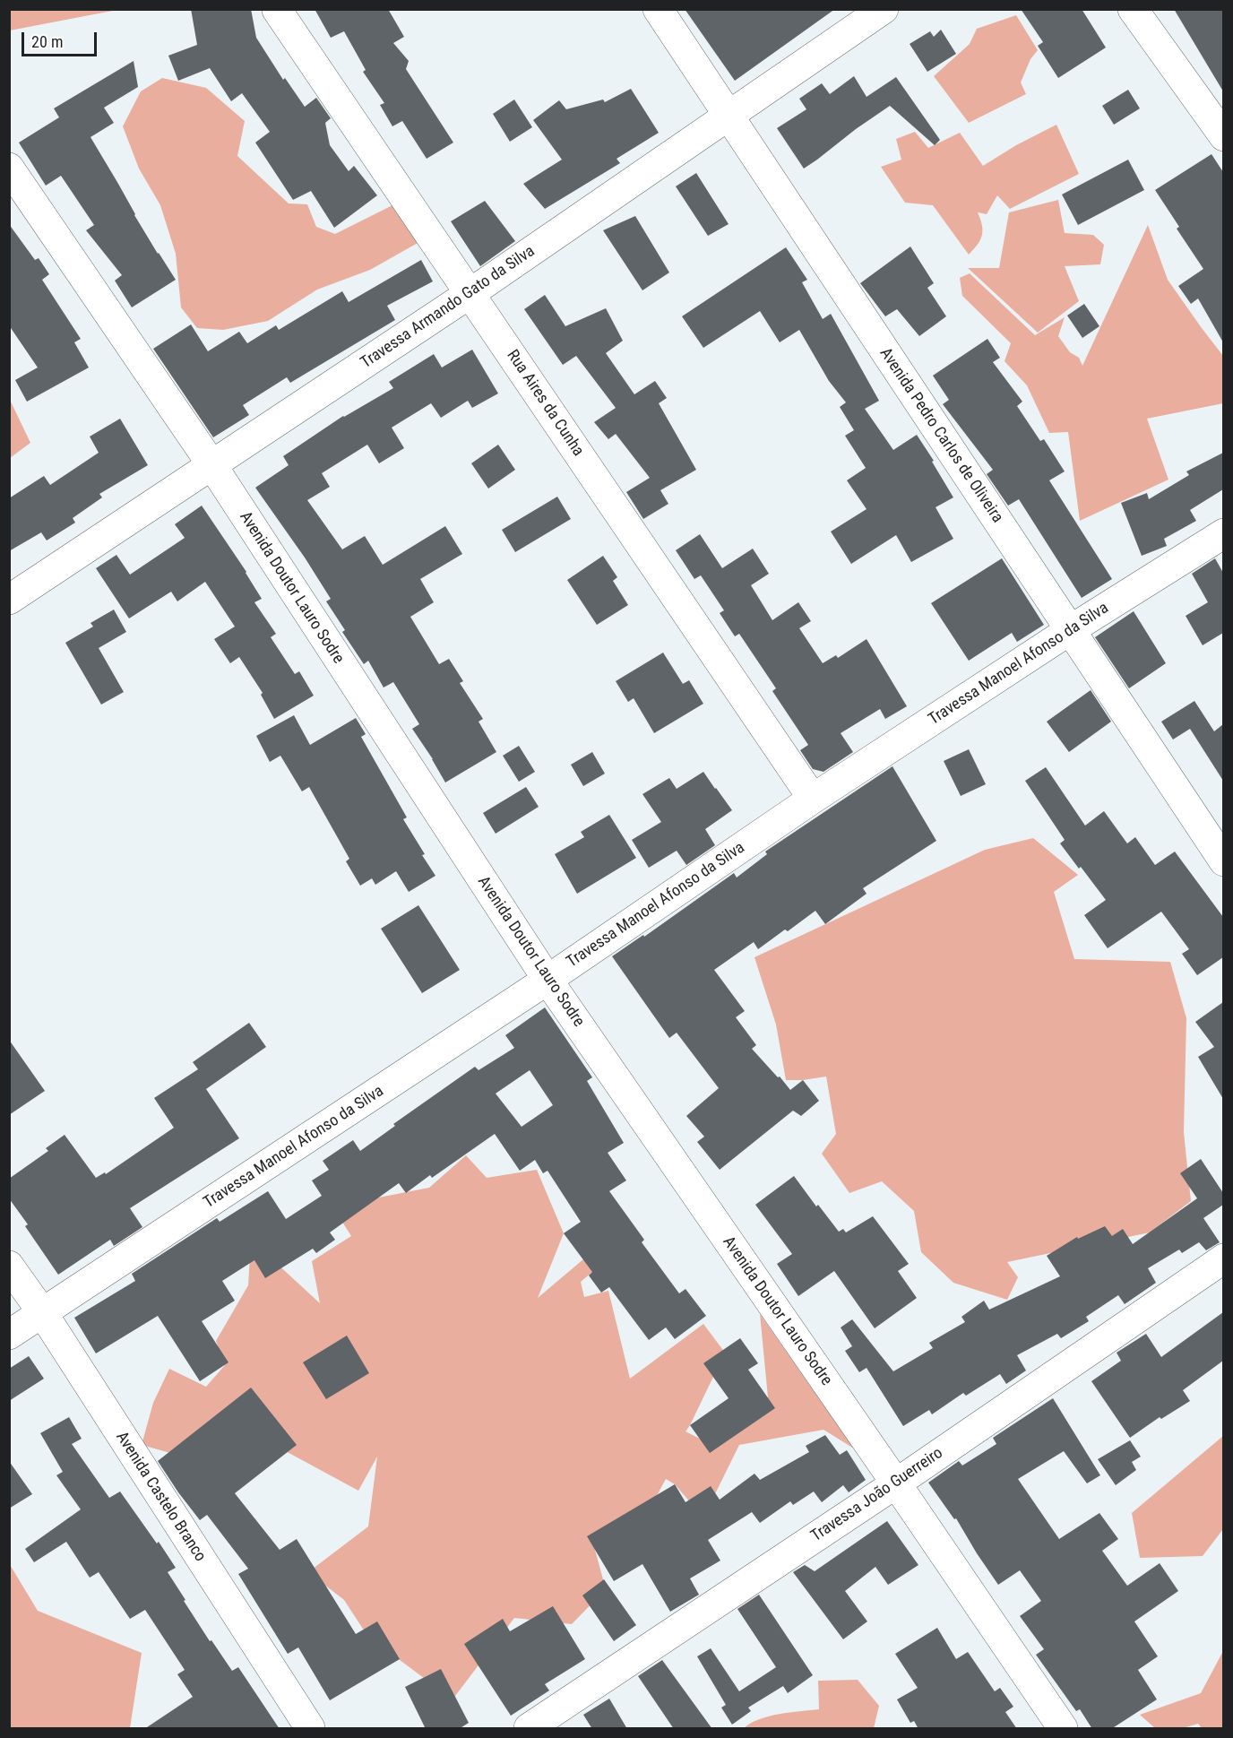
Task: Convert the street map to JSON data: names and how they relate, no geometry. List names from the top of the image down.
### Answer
{
  "streets": {
    "street": [
      "Travessa Armando Gato da Silva",
      "Rua Aires da Cunha",
      "Avenida Pedro Carlos de Oliveira",
      "Avenida Doutor Lauro Sodre",
      "Travessa Manoel Afonso da Silva",
      "Travessa João Guerreiro",
      "Avenida Castelo Branco"
    ]
  },
  "crossings": [
    ["Travessa Armando Gato da Silva", "Rua Aires da Cunha"],
    ["Travessa Armando Gato da Silva", "Avenida Pedro Carlos de Oliveira"],
    ["Travessa Armando Gato da Silva", "Avenida Doutor Lauro Sodre"],
    ["Rua Aires da Cunha", "Travessa Manoel Afonso da Silva"],
    ["Avenida Pedro Carlos de Oliveira", "Travessa Manoel Afonso da Silva"],
    ["Avenida Doutor Lauro Sodre", "Travessa Manoel Afonso da Silva"],
    ["Avenida Doutor Lauro Sodre", "Travessa João Guerreiro"],
    ["Travessa Manoel Afonso da Silva", "Avenida Castelo Branco"]
  ],
  "scale_bar": "20 m"
}
